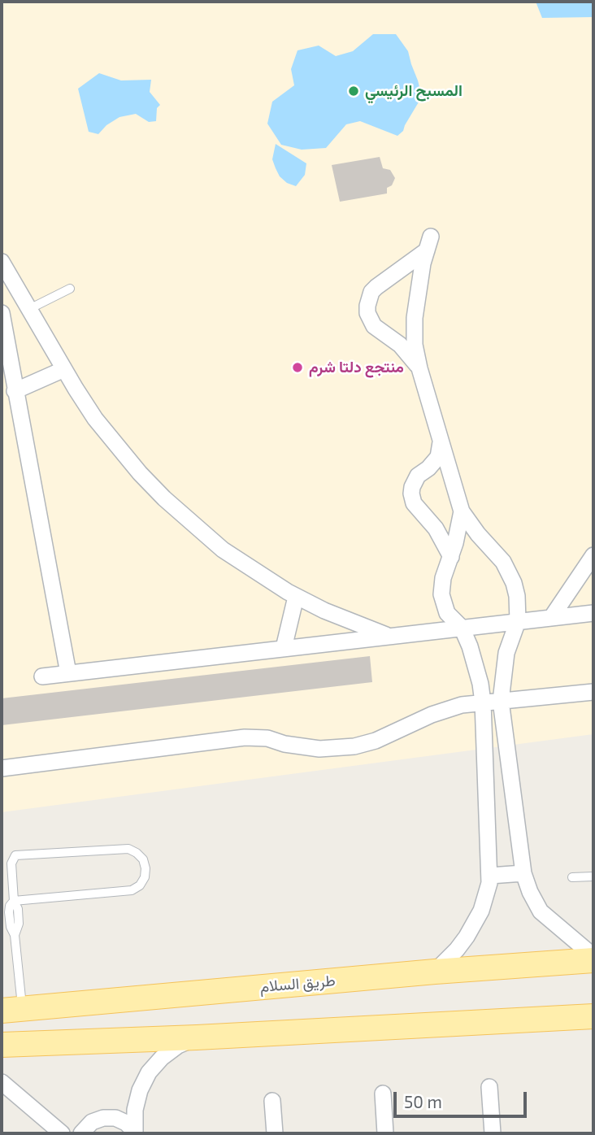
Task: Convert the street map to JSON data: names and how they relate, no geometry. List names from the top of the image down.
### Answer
{
  "streets": {
    "main road": ["طريق السلام"]
  },
  "places": ["المسبح الرئيسي", "منتجع دلتا شرم"],
  "scale_bar": "50 m"
}
